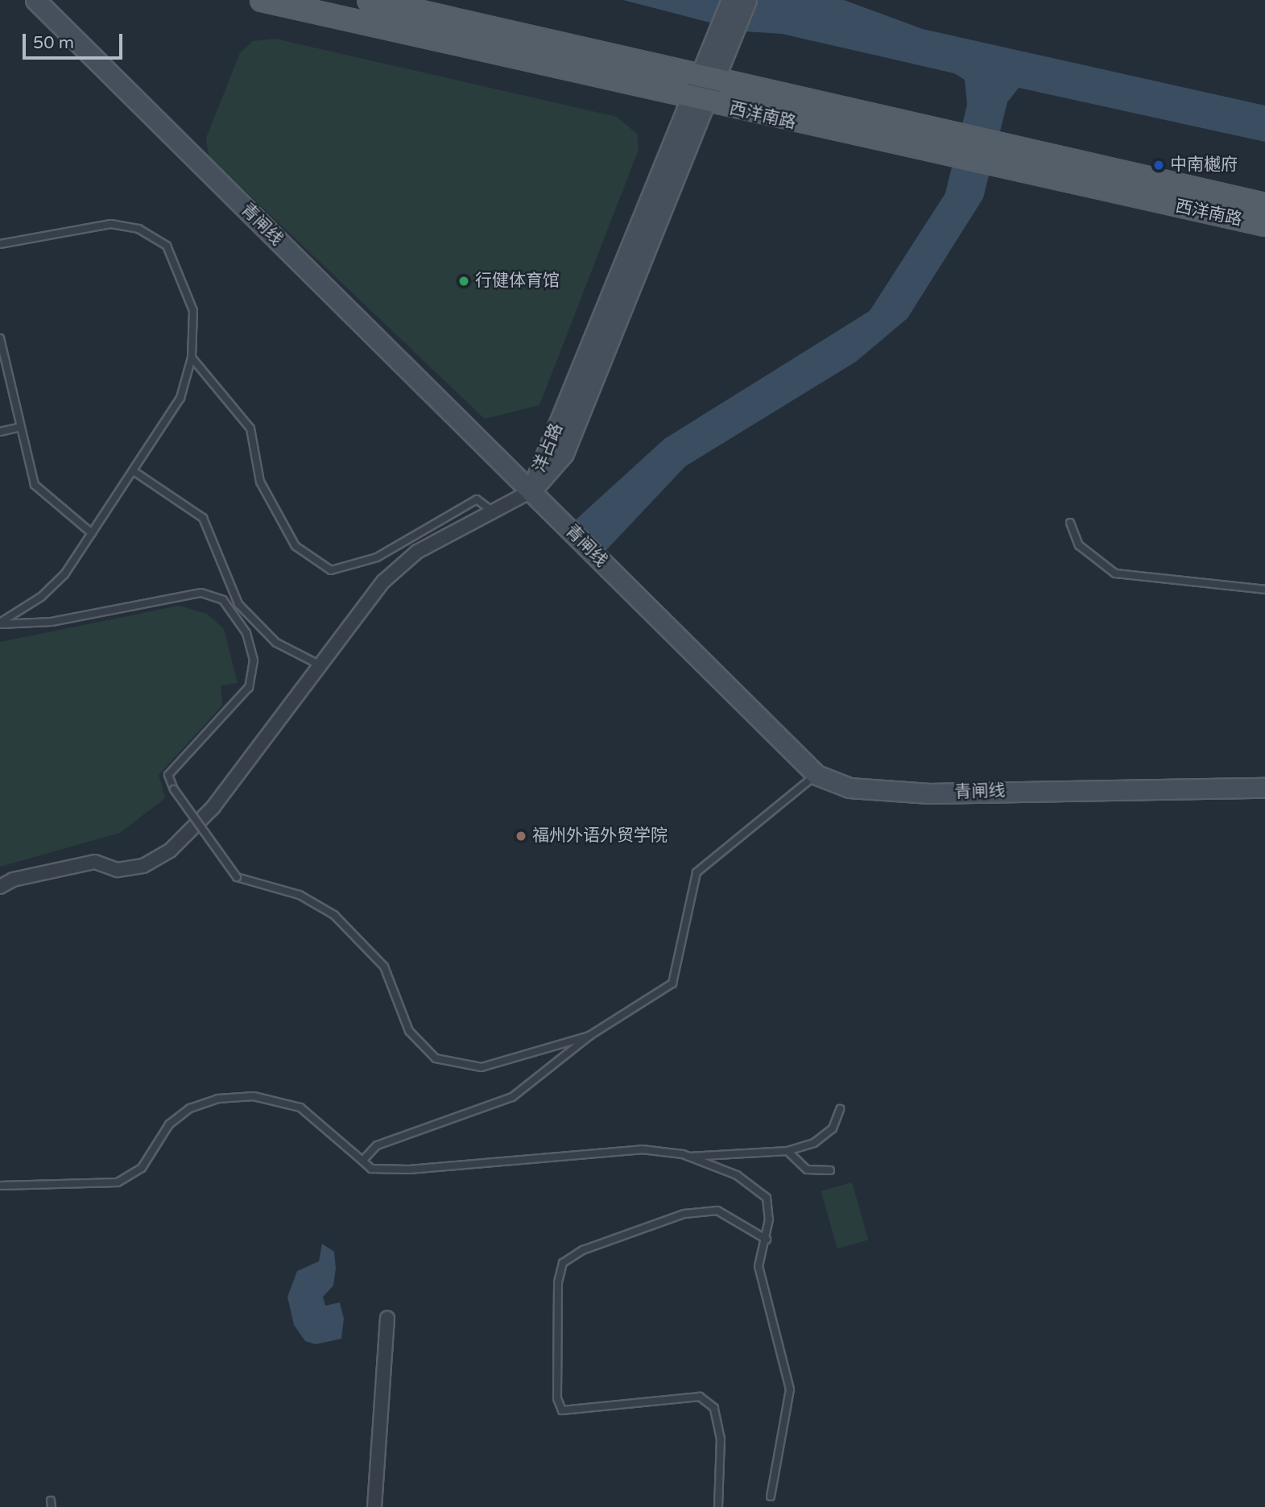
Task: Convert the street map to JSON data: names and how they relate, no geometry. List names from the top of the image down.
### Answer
{
  "streets": {
    "main road": ["西洋南路", "青闸线", "洋占路"]
  },
  "crossings": [
    ["西洋南路", "洋占路"],
    ["青闸线", "洋占路"]
  ],
  "places": ["中南樾府", "行健体育馆", "福州外语外贸学院"],
  "scale_bar": "50 m"
}
